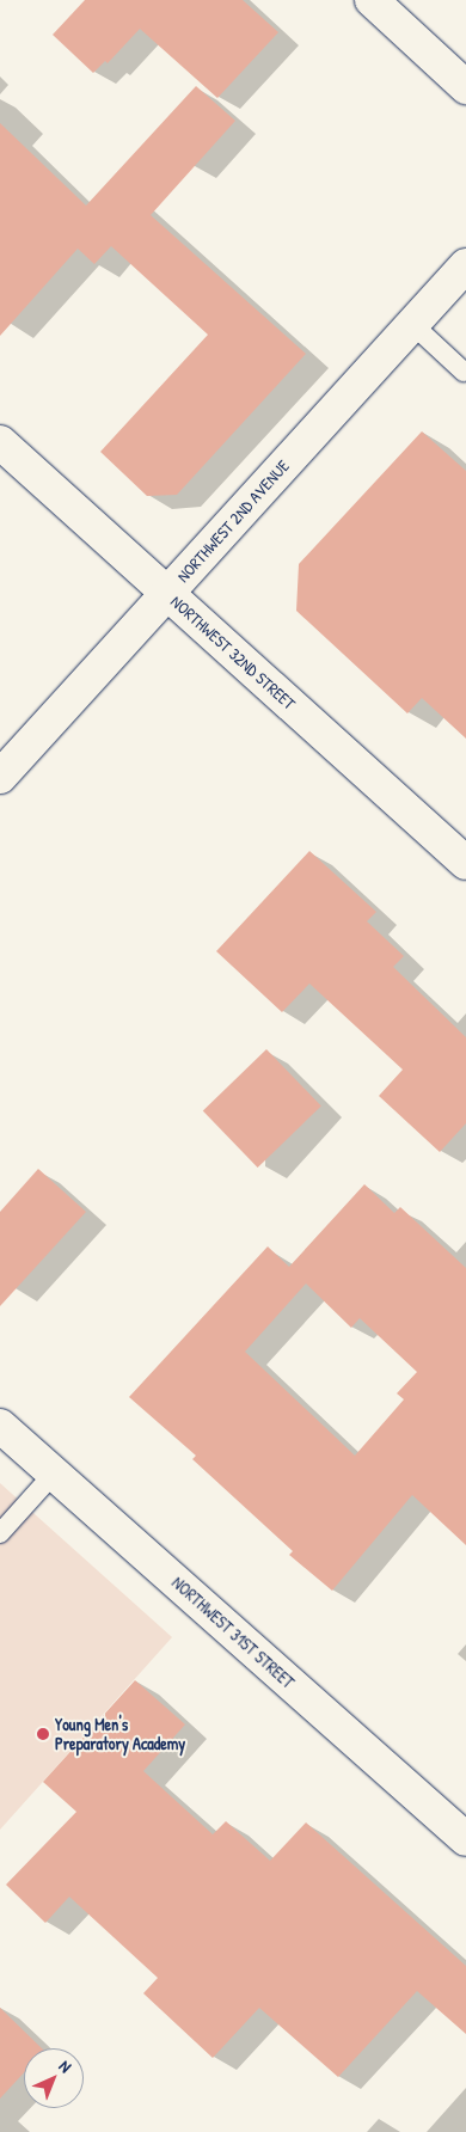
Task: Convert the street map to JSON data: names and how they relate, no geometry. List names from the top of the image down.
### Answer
{
  "streets": {
    "street": ["NORTHWEST 2ND AVENUE", "NORTHWEST 32ND STREET", "NORTHWEST 31ST STREET"]
  },
  "crossings": [
    ["NORTHWEST 2ND AVENUE", "NORTHWEST 32ND STREET"]
  ],
  "places": ["Young Men's Preparatory Academy"],
  "north": "top right"
}
